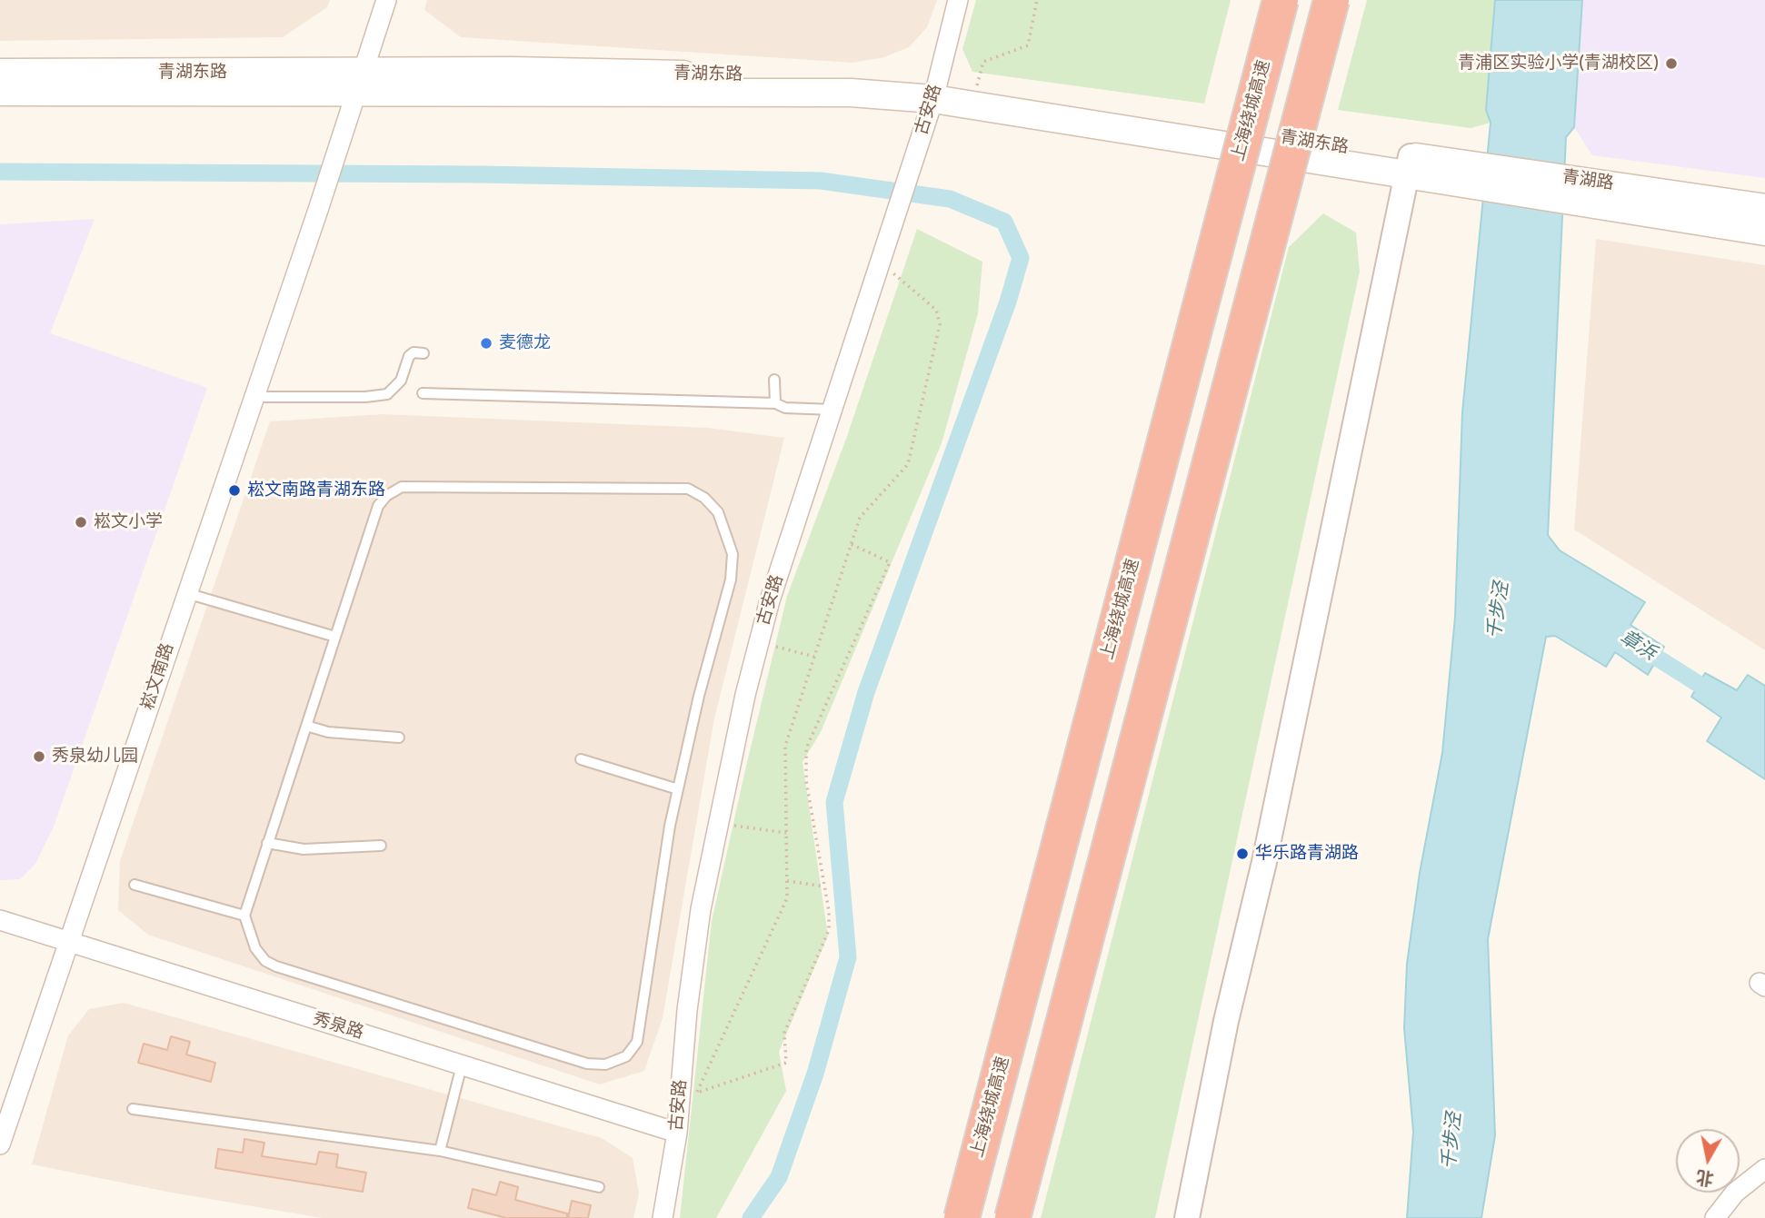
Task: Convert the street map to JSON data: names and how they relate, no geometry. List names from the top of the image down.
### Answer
{
  "streets": {
    "highway": ["上海绕城高速"],
    "main road": ["青湖东路", "青湖路"],
    "street": ["古安路", "崧文南路", "秀泉路"]
  },
  "crossings": [
    ["青湖东路", "古安路"],
    ["青湖东路", "青湖路"],
    ["青湖东路", "崧文南路"],
    ["古安路", "秀泉路"],
    ["崧文南路", "秀泉路"]
  ],
  "water": ["千步泾", "章浜"],
  "places": [
    "青浦区实验小学(青湖校区)",
    "麦德龙",
    "崧文南路青湖东路",
    "崧文小学",
    "秀泉幼儿园",
    "华乐路青湖路"
  ],
  "north": "bottom"
}
